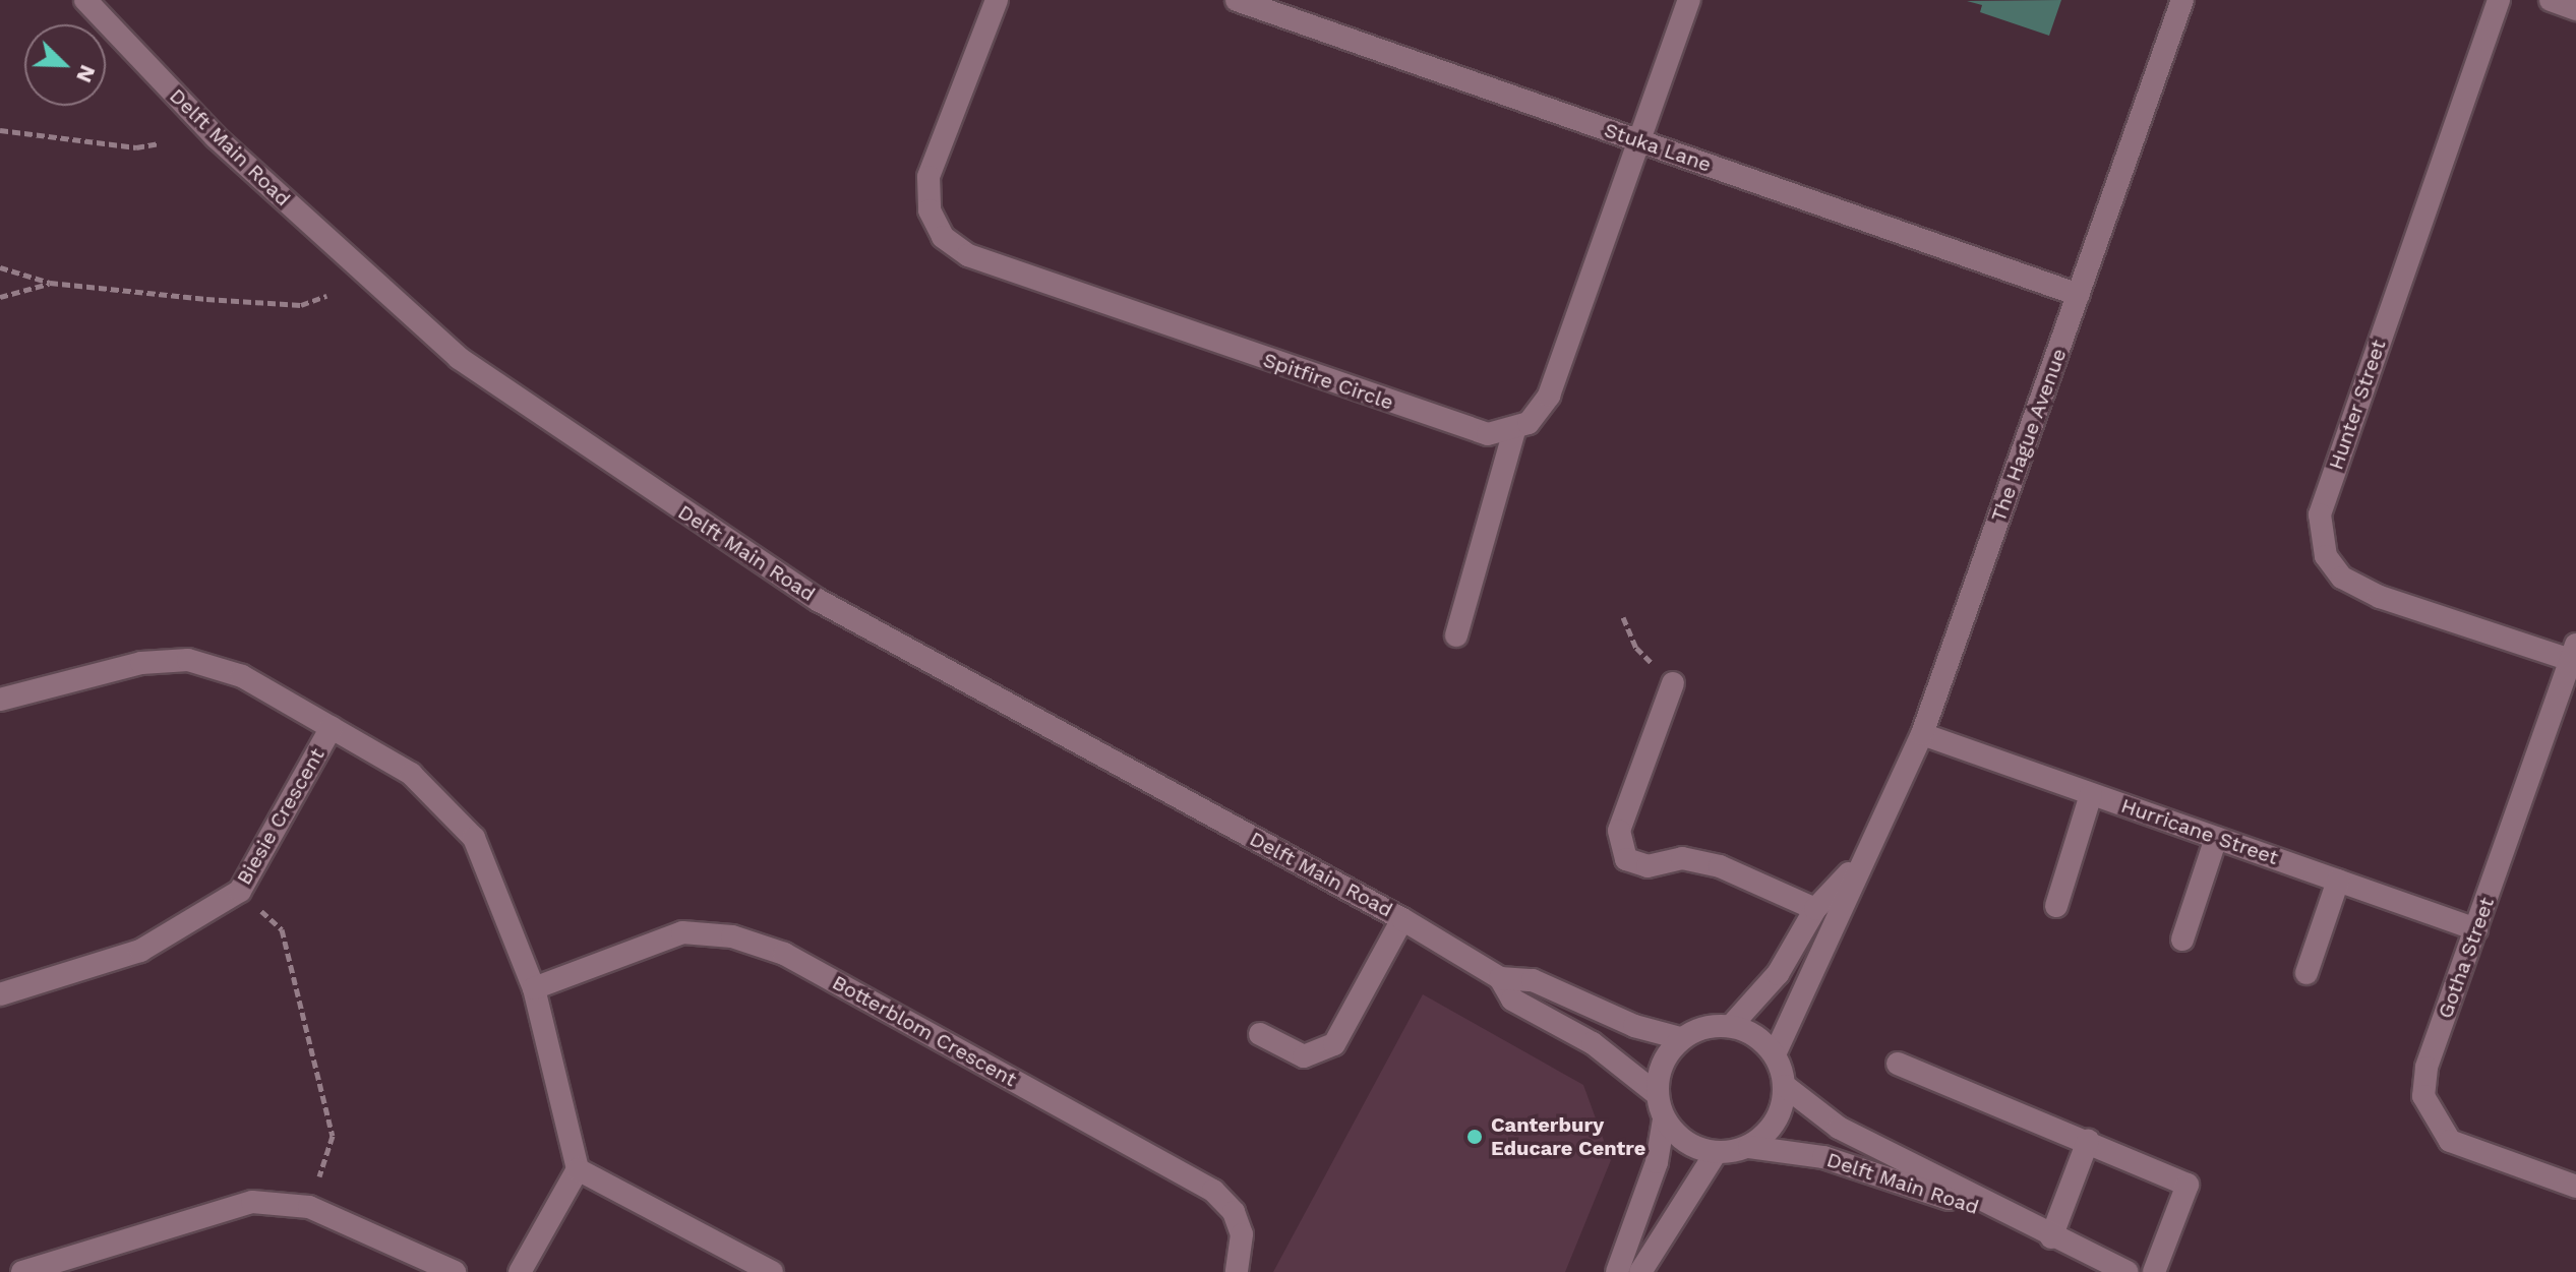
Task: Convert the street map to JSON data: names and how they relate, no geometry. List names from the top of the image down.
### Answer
{
  "streets": {
    "street": [
      "Delft Main Road",
      "Stuka Lane",
      "Spitfire Circle",
      "Hunter Street",
      "The Hague Avenue",
      "Biesie Crescent",
      "Hurricane Street",
      "Gotha Street",
      "Botterblom Crescent"
    ]
  },
  "crossings": [
    ["Delft Main Road", "The Hague Avenue"],
    ["Stuka Lane", "The Hague Avenue"],
    ["Hunter Street", "Gotha Street"],
    ["The Hague Avenue", "Hurricane Street"],
    ["Hurricane Street", "Gotha Street"]
  ],
  "places": ["Canterbury Educare Centre"],
  "north": "bottom right"
}
